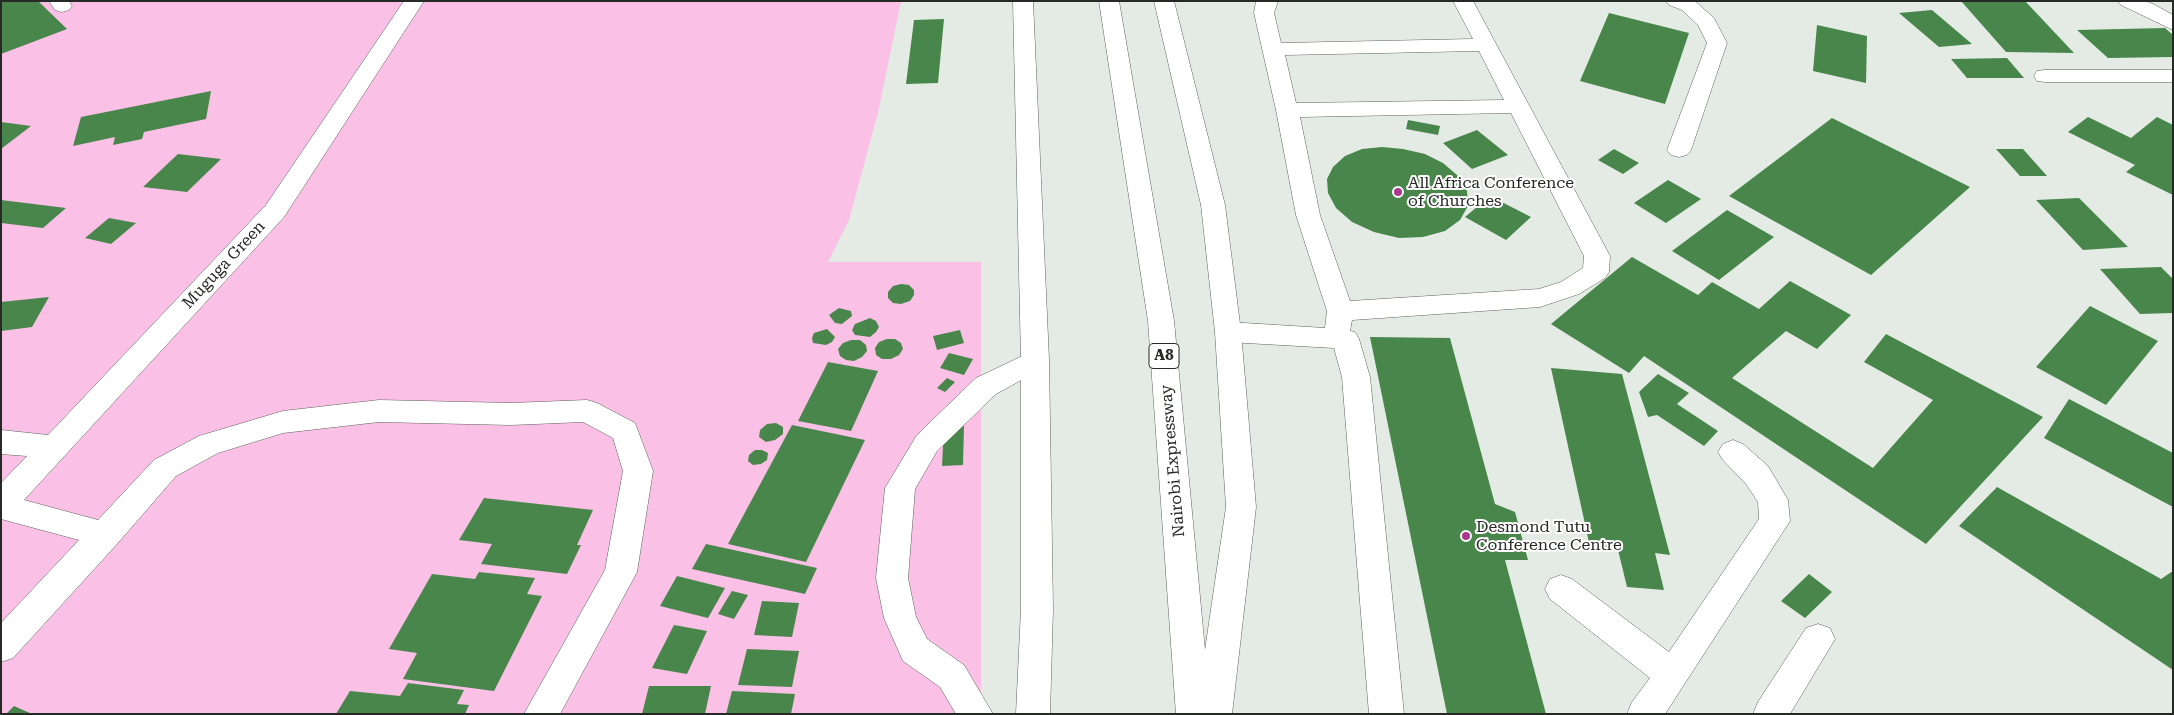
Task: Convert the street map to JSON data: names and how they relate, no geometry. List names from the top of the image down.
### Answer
{
  "streets": {
    "main road": ["Muguga Green", "A8", "Nairobi Expressway"]
  },
  "places": ["All Africa Conference of Churches", "Desmond Tutu Conference Centre"]
}
